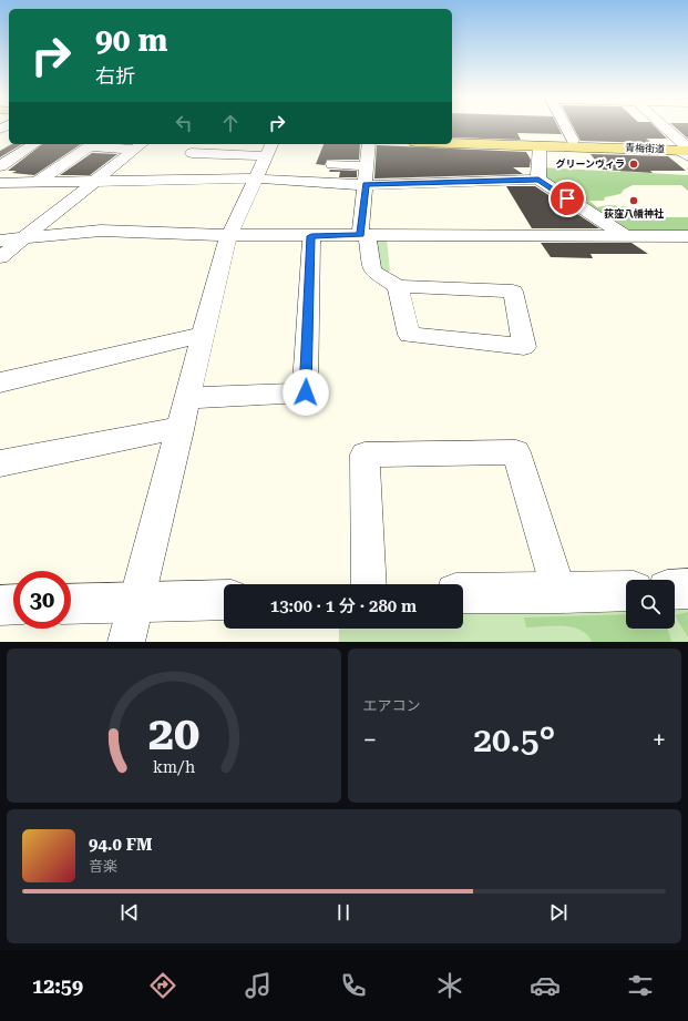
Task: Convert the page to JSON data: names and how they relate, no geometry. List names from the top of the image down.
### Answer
{
  "streets": {
    "main road": ["青梅街道"]
  },
  "places": ["グリーンヴィラ", "荻窪八幡神社"],
  "page": {
    "turn": ["90 m", "右折"],
    "limit": "30",
    "trip": "13:00 · 1 分 · 280 m",
    "tile": "エアコン",
    "heat": ["−", "20.5°", "+"],
    "song": ["94.0 FM", "音楽"],
    "tabs": "12:59",
    "gauge": ["20", "km/h"]
  }
}
